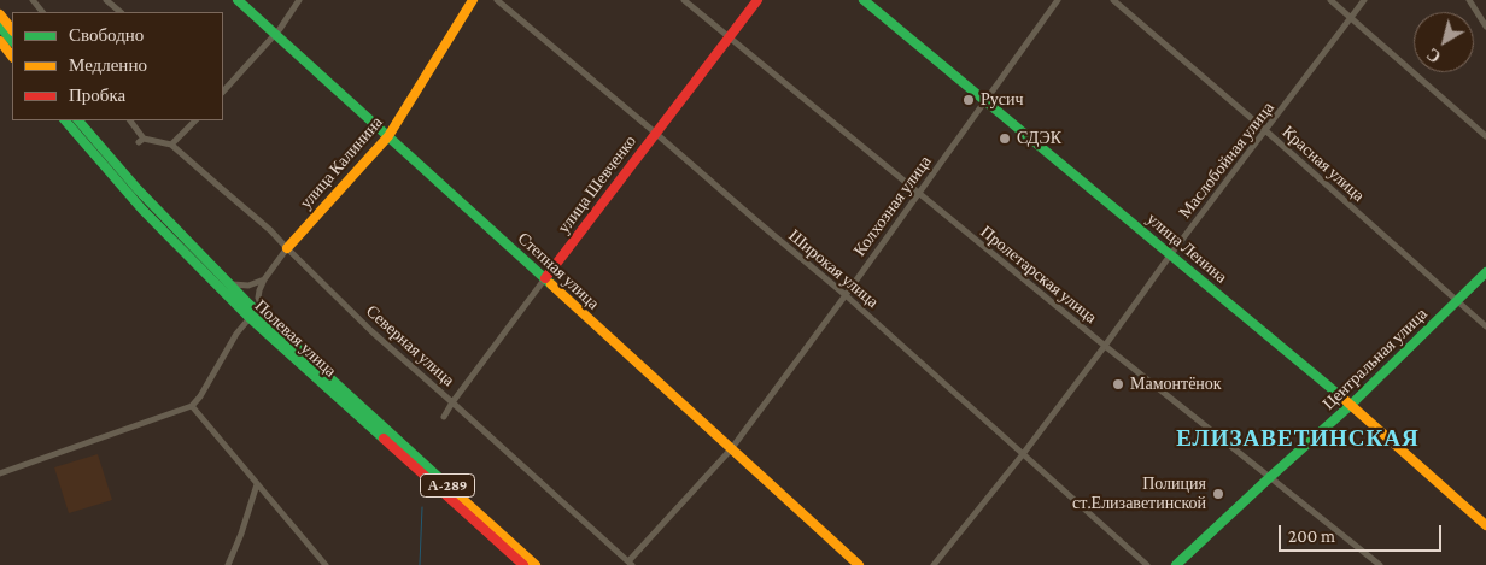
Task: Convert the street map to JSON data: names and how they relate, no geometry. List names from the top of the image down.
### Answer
{
  "streets": {
    "main road": [
      "улица Калинина",
      "улица Шевченко",
      "улица Ленина",
      "Степная улица",
      "Полевая улица",
      "Центральная улица",
      "А-289"
    ],
    "street": [
      "Маслобойная улица",
      "Красная улица",
      "Колхозная улица",
      "Широкая улица",
      "Пролетарская улица",
      "Северная улица"
    ]
  },
  "crossings": [
    ["Маслобойная улица", "Красная улица"],
    ["Маслобойная улица", "улица Ленина"],
    ["Маслобойная улица", "Широкая улица"],
    ["Маслобойная улица", "Пролетарская улица"],
    ["улица Калинина", "Степная улица"],
    ["улица Калинина", "Северная улица"],
    ["улица Калинина", "А-289"],
    ["Красная улица", "Центральная улица"],
    ["улица Шевченко", "Широкая улица"],
    ["улица Шевченко", "Степная улица"],
    ["улица Шевченко", "Пролетарская улица"],
    ["улица Шевченко", "Северная улица"],
    ["Колхозная улица", "улица Ленина"],
    ["Колхозная улица", "Широкая улица"],
    ["Колхозная улица", "Степная улица"],
    ["Колхозная улица", "Пролетарская улица"],
    ["Колхозная улица", "Северная улица"],
    ["улица Ленина", "Центральная улица"],
    ["Пролетарская улица", "Центральная улица"],
    ["Полевая улица", "А-289"]
  ],
  "districts": ["ЕЛИЗАВЕТИНСКАЯ"],
  "places": [
    "Русич",
    "СДЭК",
    "Мамонтёнок",
    "Полиция ст.Елизаветинской"
  ],
  "legend": ["Свободно", "Медленно", "Пробка"],
  "scale_bar": "200 m",
  "north": "bottom left"
}
